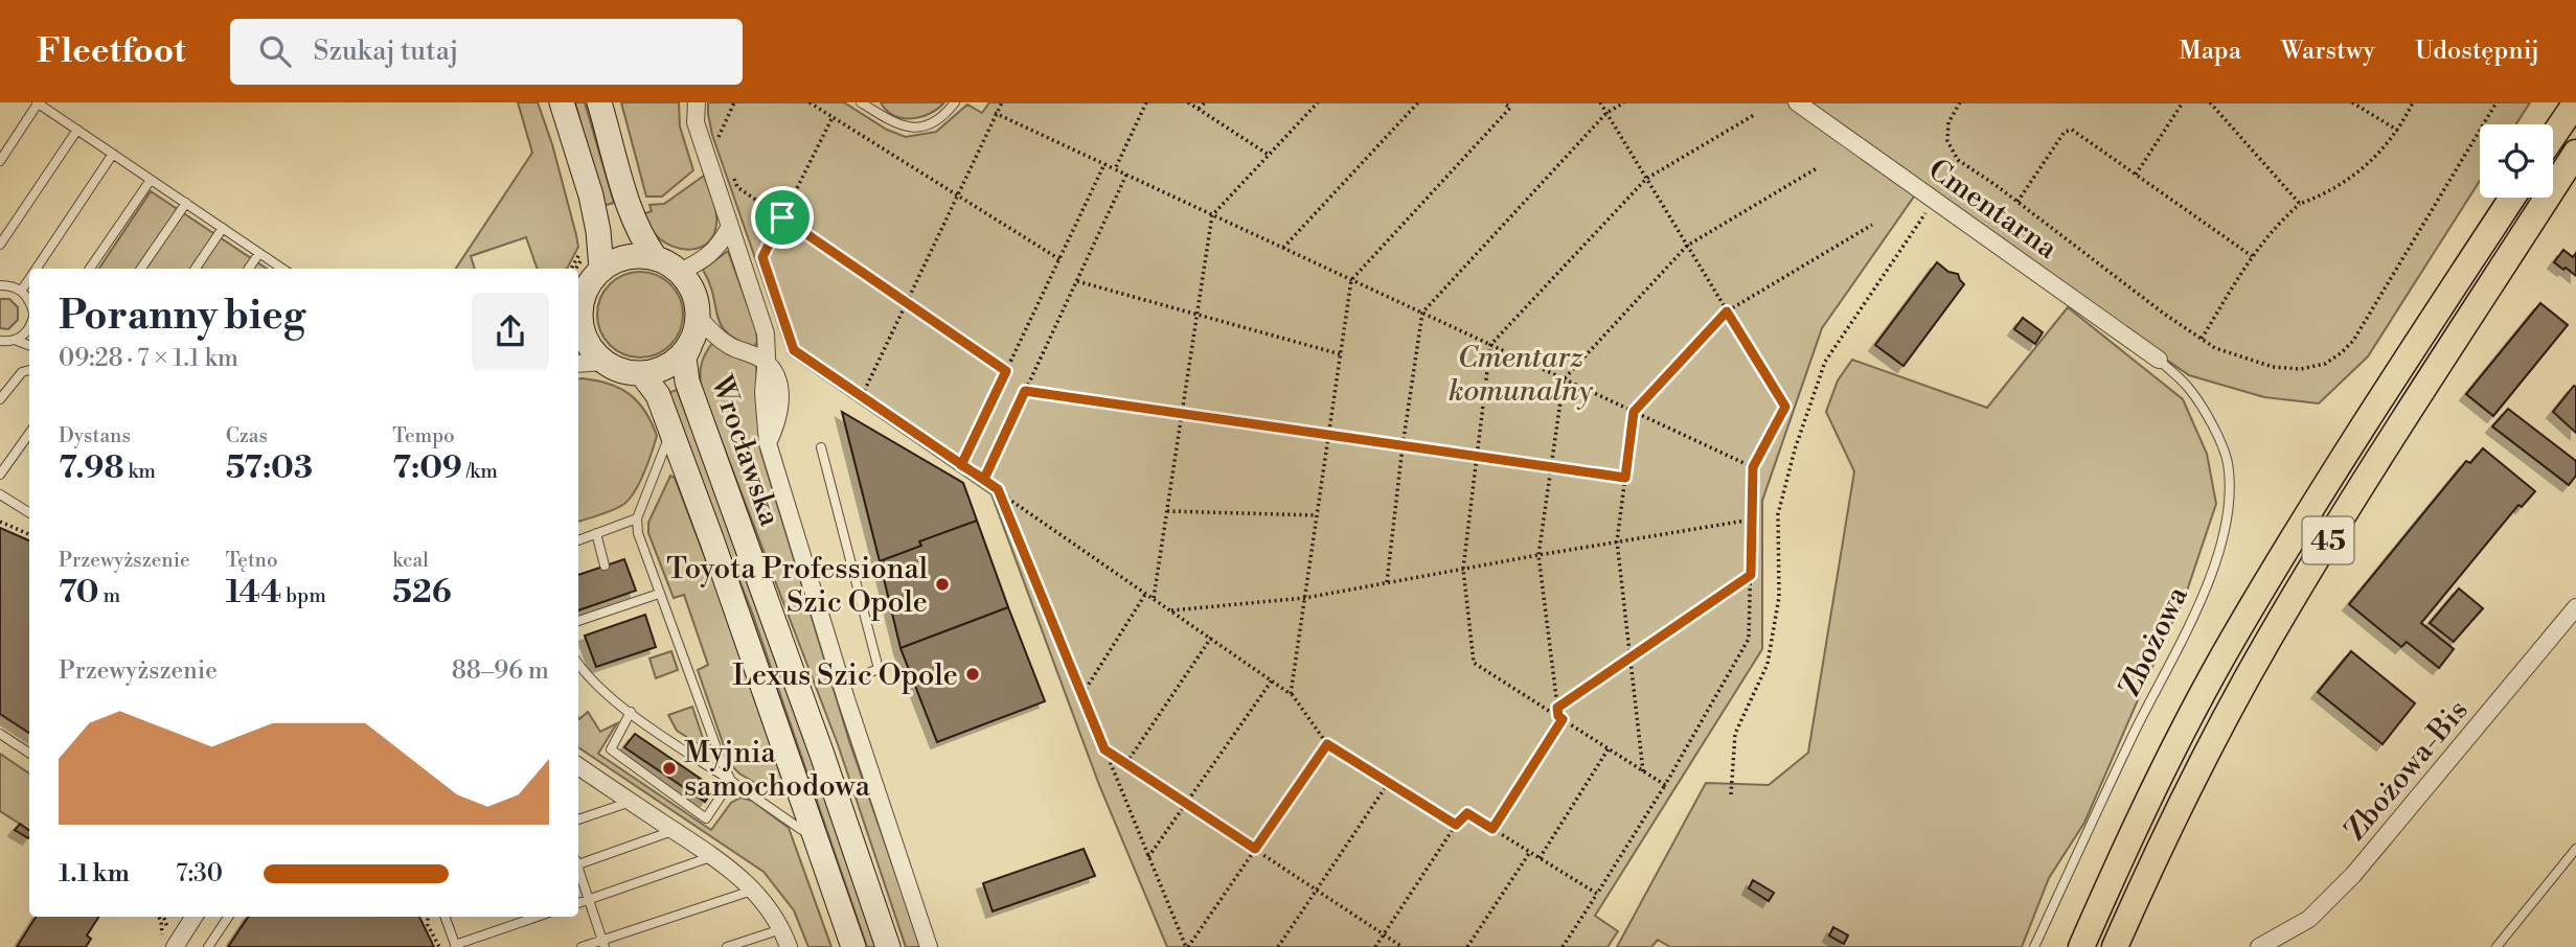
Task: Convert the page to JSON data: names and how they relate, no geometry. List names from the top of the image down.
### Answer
{
  "streets": {
    "main road": ["Wrocławska", "45"],
    "street": ["Cmentarna", "Zbożowa-Bis"],
    "lane": ["Zbożowa"]
  },
  "crossings": [
    ["Cmentarna", "Zbożowa"]
  ],
  "parks": ["Cmentarz komunalny"],
  "places": ["Toyota Professional Szic Opole", "Lexus Szic Opole", "Myjnia samochodowa"],
  "page": {
    "header": "Fleetfoot",
    "search": "Szukaj tutaj",
    "nav": ["Mapa", "Warstwy", "Udostępnij"],
    "heading": ["Poranny bieg", "09:28 · 7 × 1.1 km"],
    "stats": [
      ["Dystans", "7.98 km"],
      ["Czas", "57:03"],
      ["Tempo", "7:09 /km"],
      ["Przewyższenie", "70 m"],
      ["Tętno", "144 bpm"],
      ["kcal", "526"]
    ],
    "chart": ["Przewyższenie", "88–96 m"],
    "list": [
      {
        "name": "1.1 km",
        "note": "7:30"
      }
    ]
  }
}
